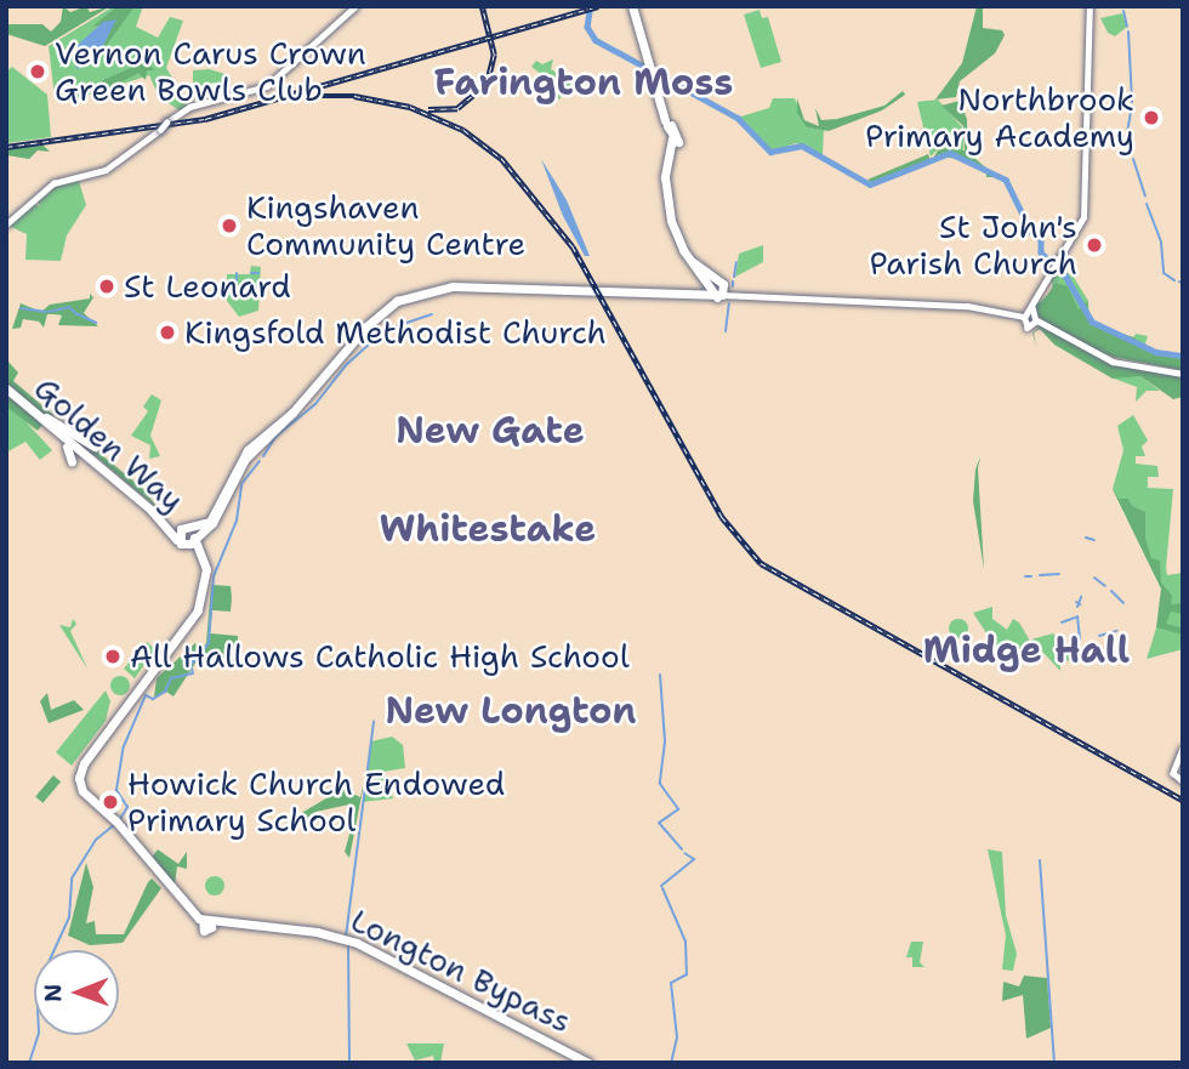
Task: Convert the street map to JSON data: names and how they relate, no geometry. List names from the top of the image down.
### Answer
{
  "streets": {
    "highway": ["Golden Way", "Longton Bypass"]
  },
  "districts": [
    "Farington Moss",
    "New Gate",
    "Whitestake",
    "Midge Hall",
    "New Longton"
  ],
  "places": [
    "Vernon Carus Crown Green Bowls Club",
    "Northbrook Primary Academy",
    "Kingshaven Community Centre",
    "St John's Parish Church",
    "St Leonard",
    "Kingsfold Methodist Church",
    "All Hallows Catholic High School",
    "Howick Church Endowed Primary School"
  ],
  "north": "left"
}
